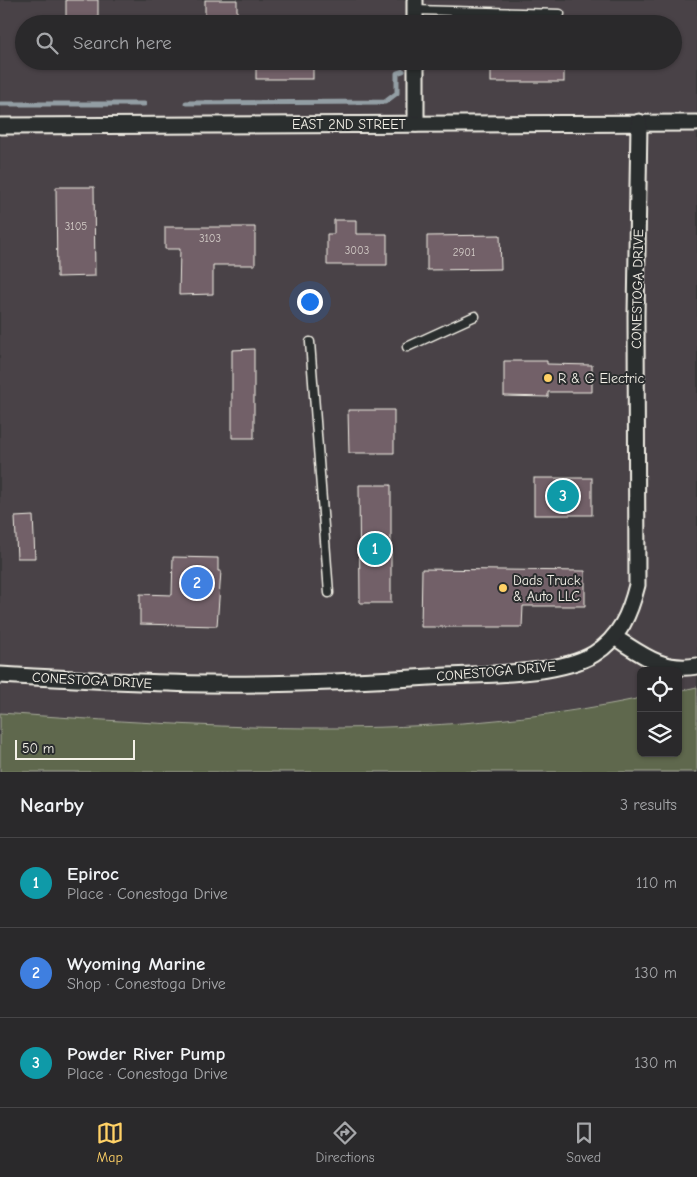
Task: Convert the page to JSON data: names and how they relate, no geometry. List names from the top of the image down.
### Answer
{
  "streets": {
    "street": ["EAST 2ND STREET", "CONESTOGA DRIVE"]
  },
  "crossings": [
    ["EAST 2ND STREET", "CONESTOGA DRIVE"]
  ],
  "places": ["R & G Electric", "Dads Truck & Auto LLC"],
  "house_numbers": [
    "3105",
    "3103",
    "3003",
    "2901"
  ],
  "scale_bar": "50 m",
  "page": {
    "search": "Search here",
    "pins": ["3", "1", "2"],
    "scale": "50 m",
    "heading": ["Nearby", "3 results"],
    "list": [
      {
        "mark": "1",
        "name": "Epiroc",
        "note": "Place · Conestoga Drive",
        "value": "110 m"
      },
      {
        "mark": "2",
        "name": "Wyoming Marine",
        "note": "Shop · Conestoga Drive",
        "value": "130 m"
      },
      {
        "mark": "3",
        "name": "Powder River Pump",
        "note": "Place · Conestoga Drive",
        "value": "130 m"
      }
    ],
    "nav": ["Map", "Directions", "Saved"]
  }
}
